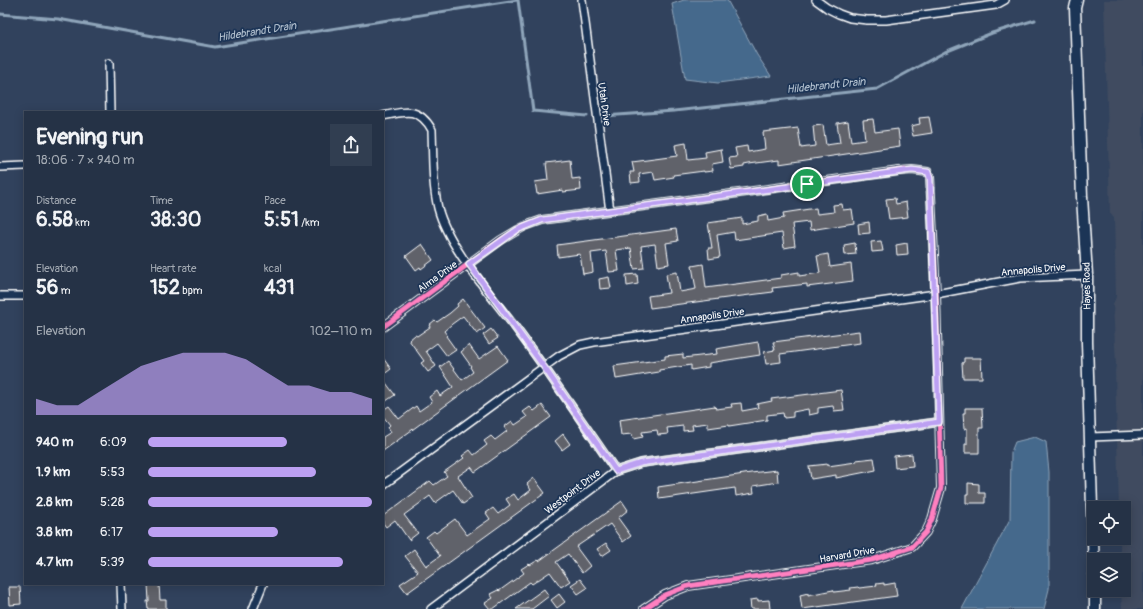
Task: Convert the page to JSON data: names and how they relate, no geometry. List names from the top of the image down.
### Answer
{
  "streets": {
    "street": [
      "Utah Drive",
      "Annapolis Drive",
      "Alma Drive",
      "Hayes Road",
      "Westpoint Drive",
      "Harvard Drive"
    ]
  },
  "crossings": [
    ["Utah Drive", "Alma Drive"],
    ["Annapolis Drive", "Hayes Road"],
    ["Annapolis Drive", "Harvard Drive"],
    ["Alma Drive", "Harvard Drive"],
    ["Westpoint Drive", "Harvard Drive"]
  ],
  "water": ["Hildebrandt Drain"],
  "page": {
    "heading": ["Evening run", "18:06 · 7 × 940 m"],
    "stats": [
      ["Distance", "6.58 km"],
      ["Time", "38:30"],
      ["Pace", "5:51 /km"],
      ["Elevation", "56 m"],
      ["Heart rate", "152 bpm"],
      ["kcal", "431"]
    ],
    "chart": ["Elevation", "102–110 m"],
    "list": [
      {
        "name": "940 m",
        "note": "6:09"
      },
      {
        "name": "1.9 km",
        "note": "5:53"
      },
      {
        "name": "2.8 km",
        "note": "5:28"
      },
      {
        "name": "3.8 km",
        "note": "6:17"
      },
      {
        "name": "4.7 km",
        "note": "5:39"
      }
    ]
  }
}
